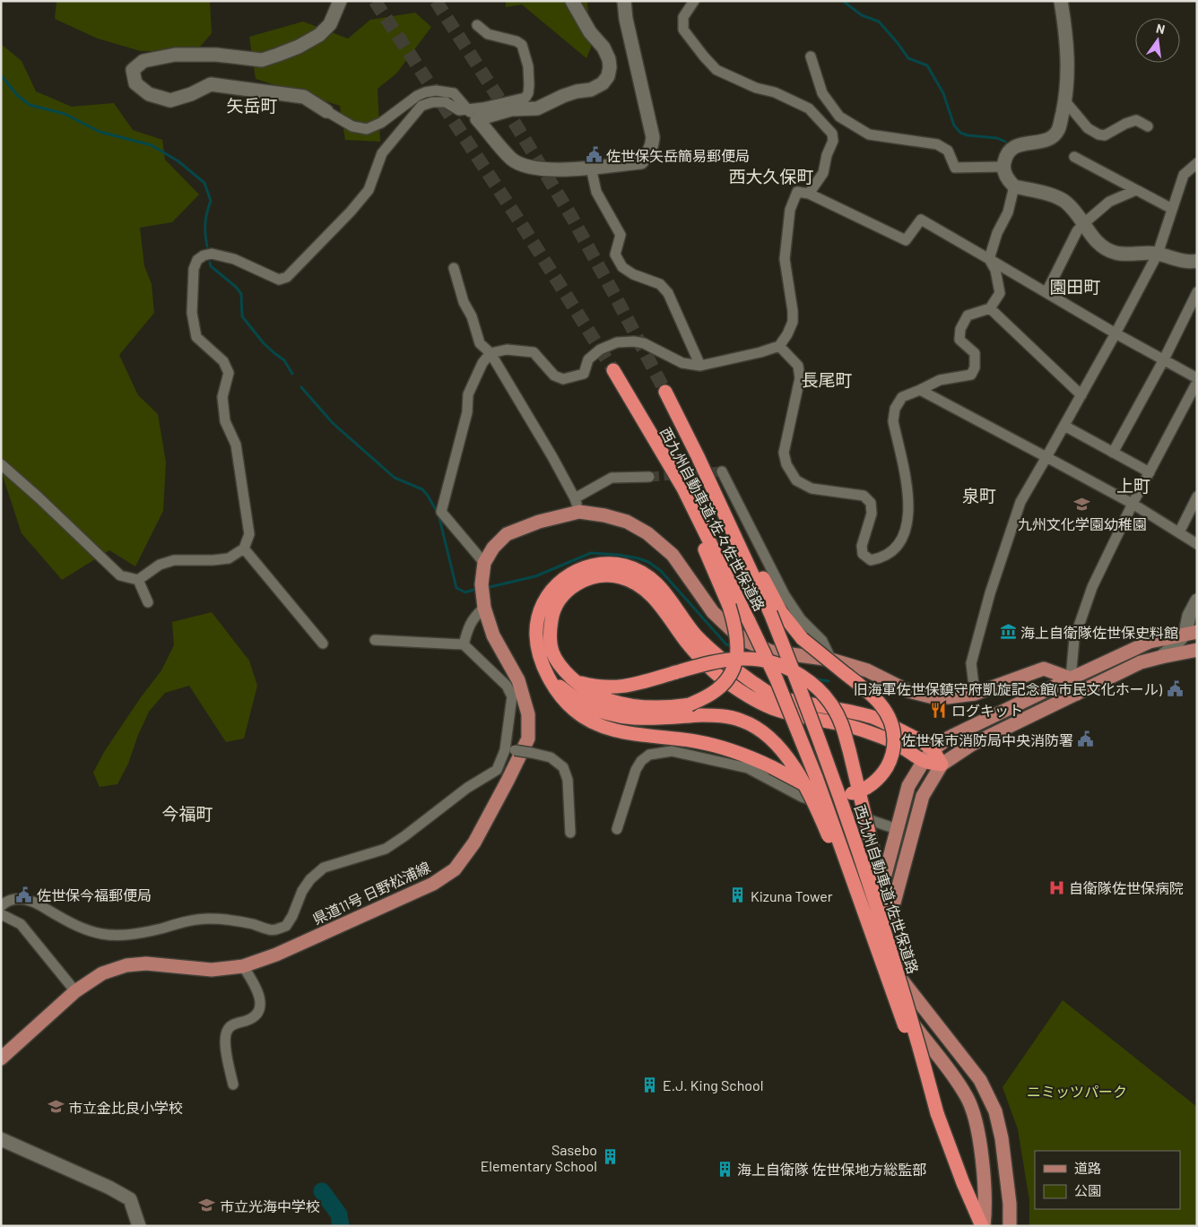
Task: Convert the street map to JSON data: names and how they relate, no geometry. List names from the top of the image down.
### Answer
{
  "streets": {
    "highway": ["西九州自動車道;佐々佐世保道路", "西九州自動車道;佐世保道路"],
    "main road": ["県道11号 日野松浦線"]
  },
  "crossings": [
    ["西九州自動車道;佐々佐世保道路", "西九州自動車道;佐世保道路"]
  ],
  "districts": [
    "矢岳町",
    "西大久保町",
    "園田町",
    "長尾町",
    "上町",
    "泉町",
    "今福町"
  ],
  "parks": ["ニミッツパーク"],
  "places": {
    "public building": [
      "佐世保矢岳簡易郵便局",
      "旧海軍佐世保鎮守府凱旋記念館(市民文化ホール)",
      "佐世保市消防局中央消防署",
      "佐世保今福郵便局"
    ],
    "school or university": ["九州文化学園幼稚園", "市立金比良小学校", "市立光海中学校"],
    "museum": ["海上自衛隊佐世保史料館"],
    "restaurant": ["ログキット"],
    "hospital": ["自衛隊佐世保病院"],
    "building": [
      "Kizuna Tower",
      "E.J. King School",
      "Sasebo Elementary School",
      "海上自衛隊 佐世保地方総監部"
    ]
  },
  "legend": ["道路", "公園"],
  "north": "top"
}
